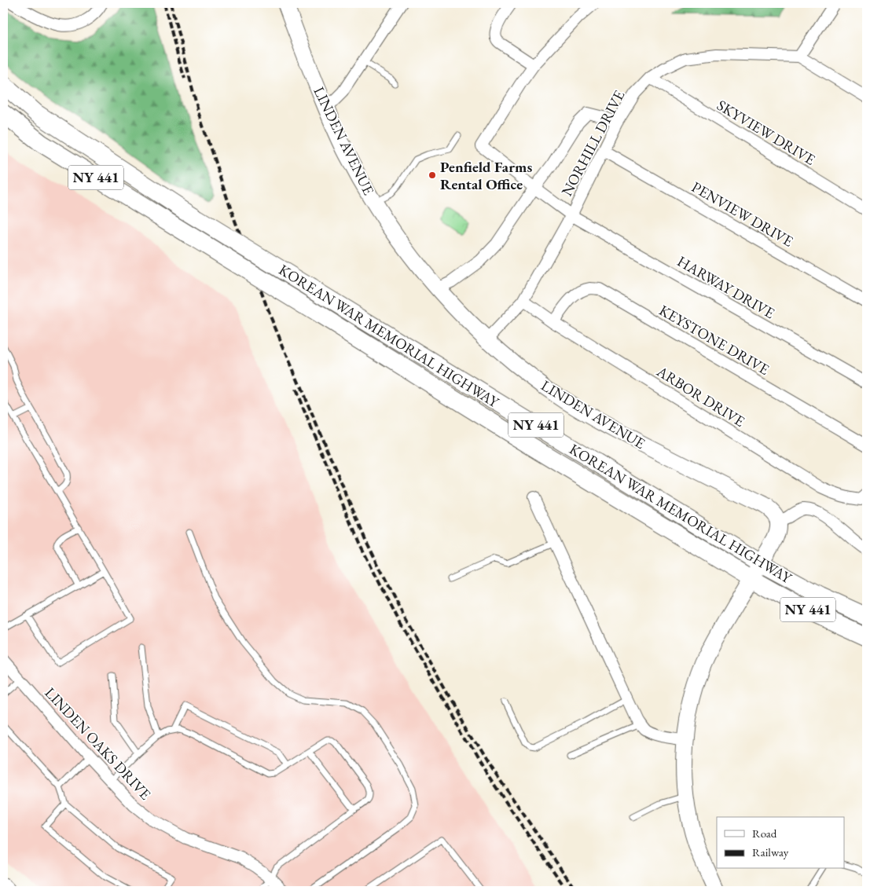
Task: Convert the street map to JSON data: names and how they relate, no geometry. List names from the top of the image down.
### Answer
{
  "streets": {
    "main road": ["NY 441", "KOREAN WAR MEMORIAL HIGHWAY"],
    "street": [
      "SKYVIEW DRIVE",
      "LINDEN AVENUE",
      "NORHILL DRIVE",
      "PENVIEW DRIVE",
      "HARWAY DRIVE",
      "KEYSTONE DRIVE",
      "ARBOR DRIVE",
      "LINDEN OAKS DRIVE"
    ]
  },
  "crossings": [
    ["SKYVIEW DRIVE", "NORHILL DRIVE"],
    ["LINDEN AVENUE", "NORHILL DRIVE"],
    ["NORHILL DRIVE", "PENVIEW DRIVE"],
    ["NORHILL DRIVE", "HARWAY DRIVE"],
    ["NORHILL DRIVE", "ARBOR DRIVE"],
    ["KEYSTONE DRIVE", "ARBOR DRIVE"]
  ],
  "places": ["Penfield Farms Rental Office"],
  "legend": ["Road", "Railway"]
}
